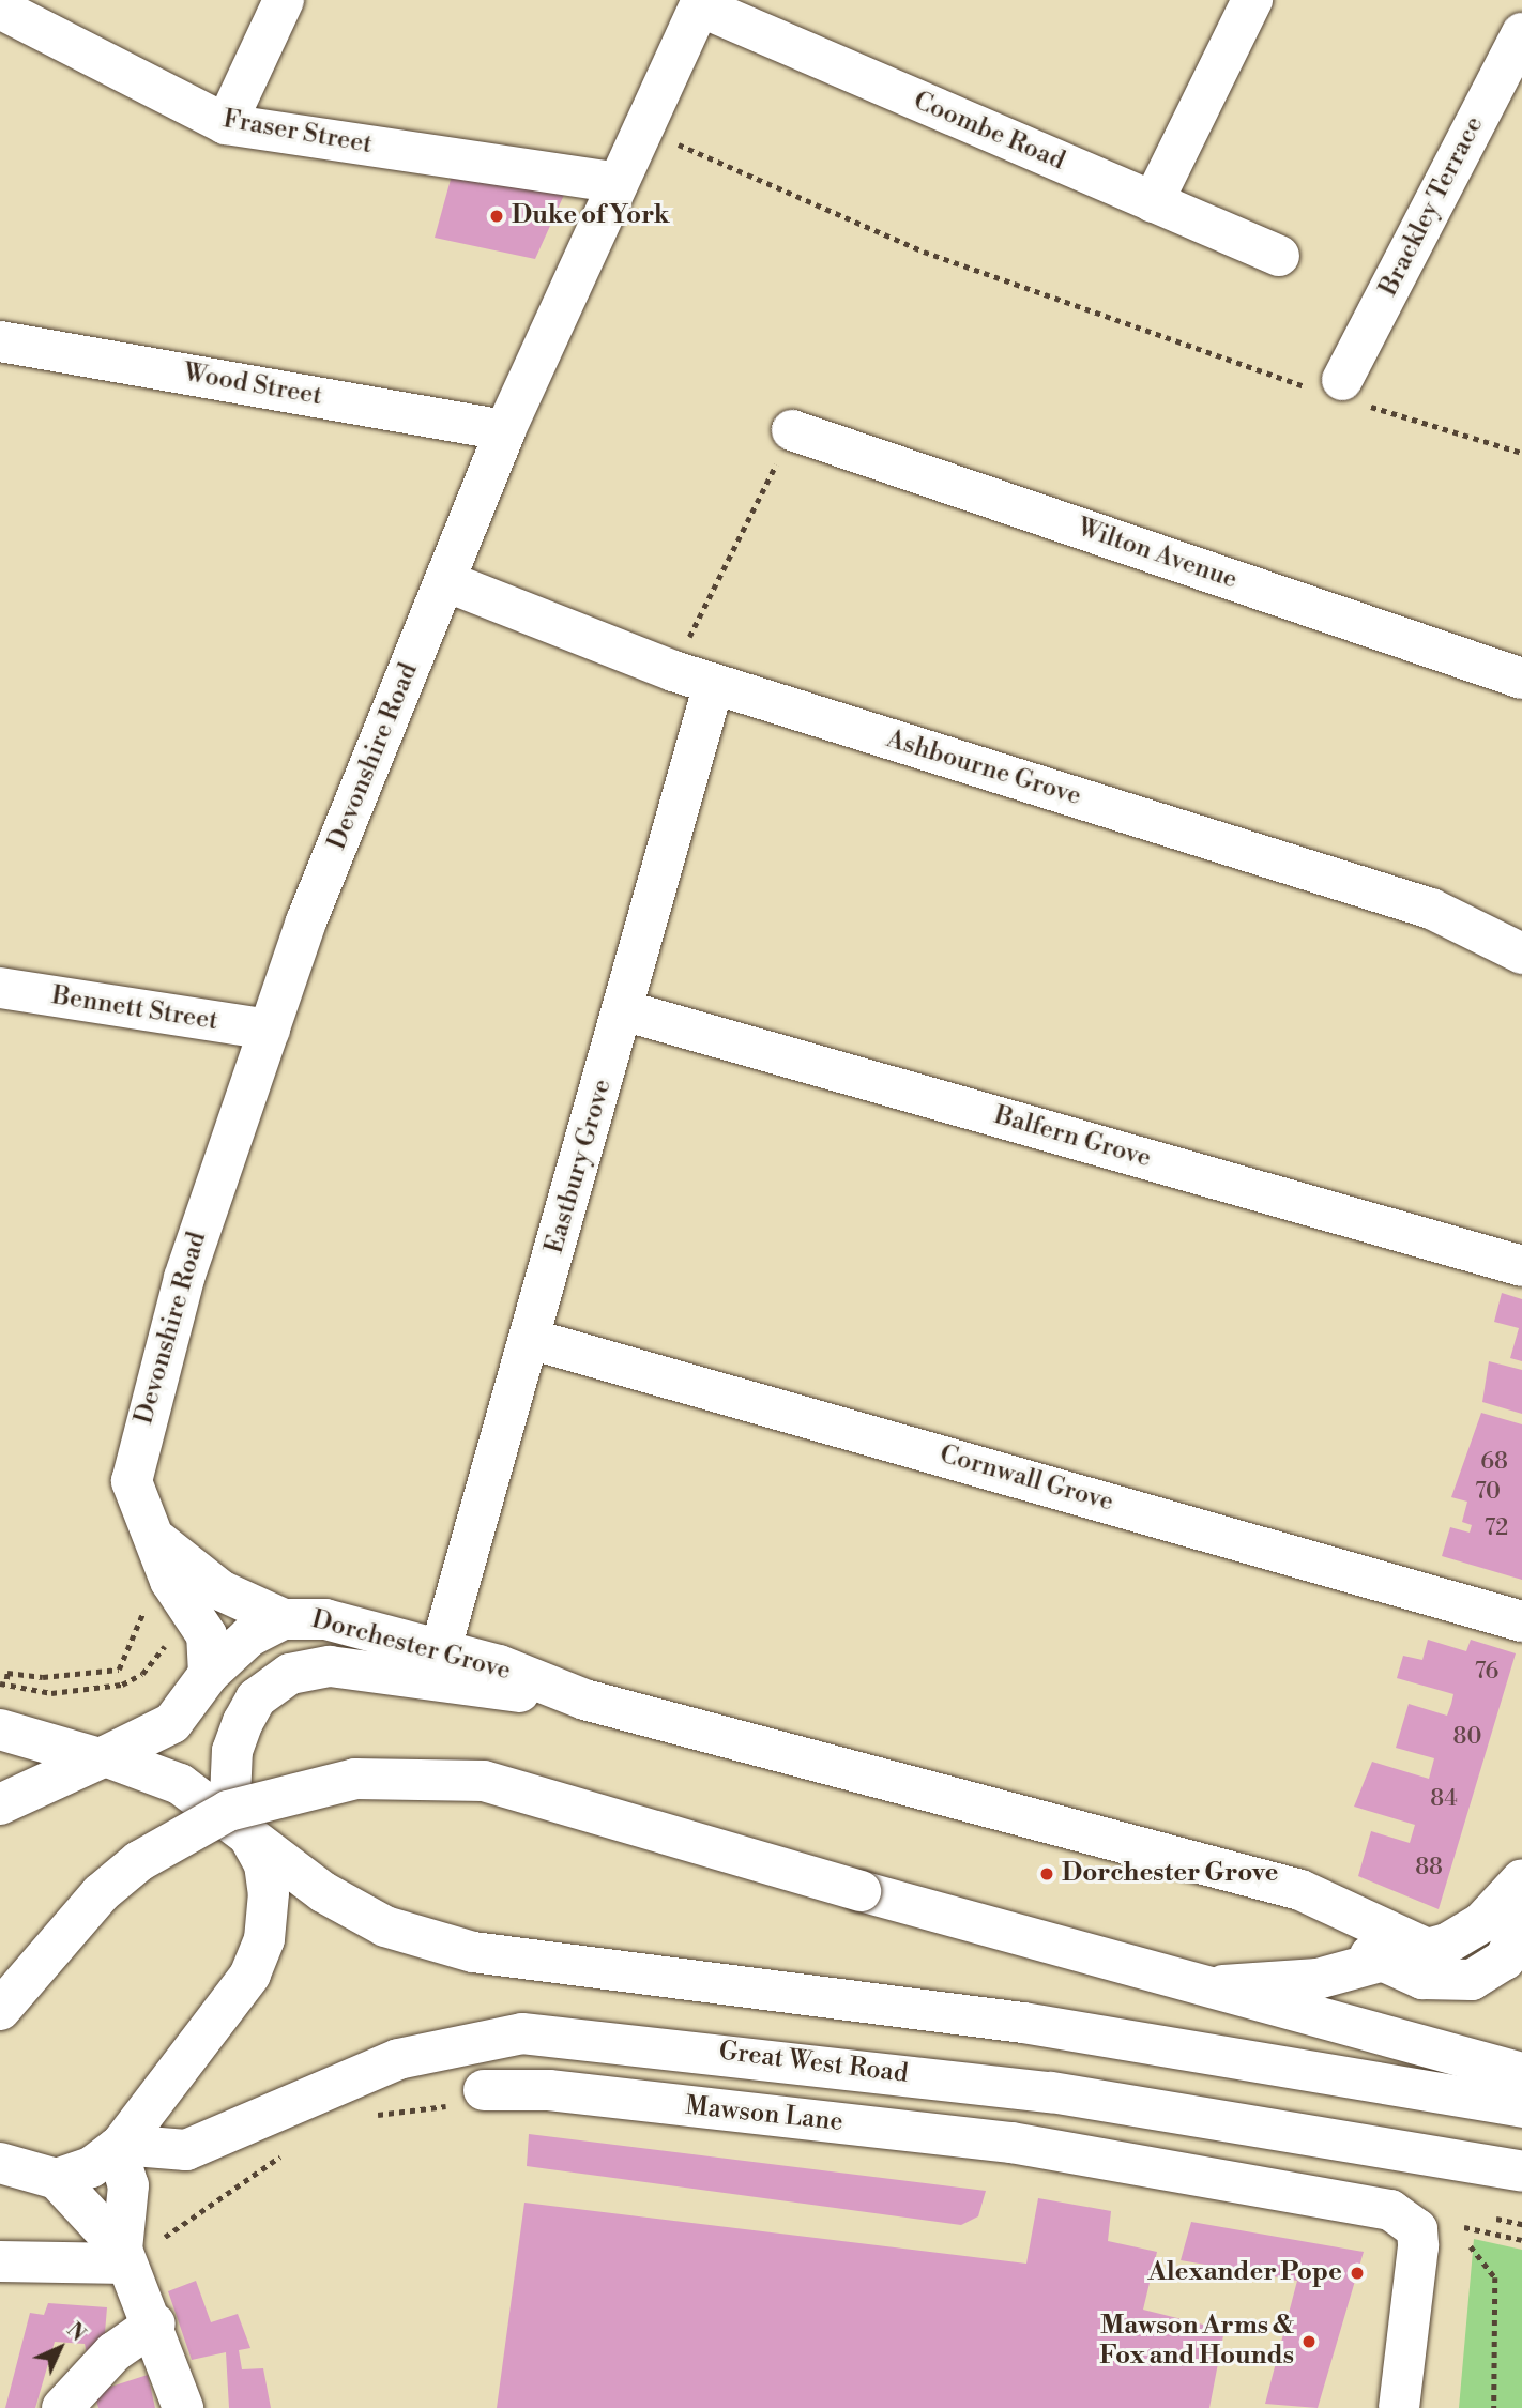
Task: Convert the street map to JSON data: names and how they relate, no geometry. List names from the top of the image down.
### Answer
{
  "streets": {
    "main road": [
      "Coombe Road",
      "Fraser Street",
      "Brackley Terrace",
      "Wood Street",
      "Wilton Avenue",
      "Devonshire Road",
      "Ashbourne Grove",
      "Bennett Street",
      "Balfern Grove",
      "Eastbury Grove",
      "Cornwall Grove",
      "Dorchester Grove",
      "Great West Road",
      "Mawson Lane"
    ]
  },
  "crossings": [
    ["Coombe Road", "Devonshire Road"],
    ["Fraser Street", "Devonshire Road"],
    ["Wood Street", "Devonshire Road"],
    ["Devonshire Road", "Ashbourne Grove"],
    ["Devonshire Road", "Bennett Street"],
    ["Devonshire Road", "Dorchester Grove"],
    ["Ashbourne Grove", "Eastbury Grove"],
    ["Balfern Grove", "Eastbury Grove"],
    ["Eastbury Grove", "Cornwall Grove"],
    ["Eastbury Grove", "Dorchester Grove"]
  ],
  "places": [
    "Duke of York",
    "Dorchester Grove",
    "Alexander Pope",
    "Mawson Arms & Fox and Hounds"
  ],
  "house_numbers": [
    "68",
    "70",
    "72",
    "76",
    "80",
    "84",
    "88"
  ],
  "north": "top right"
}
